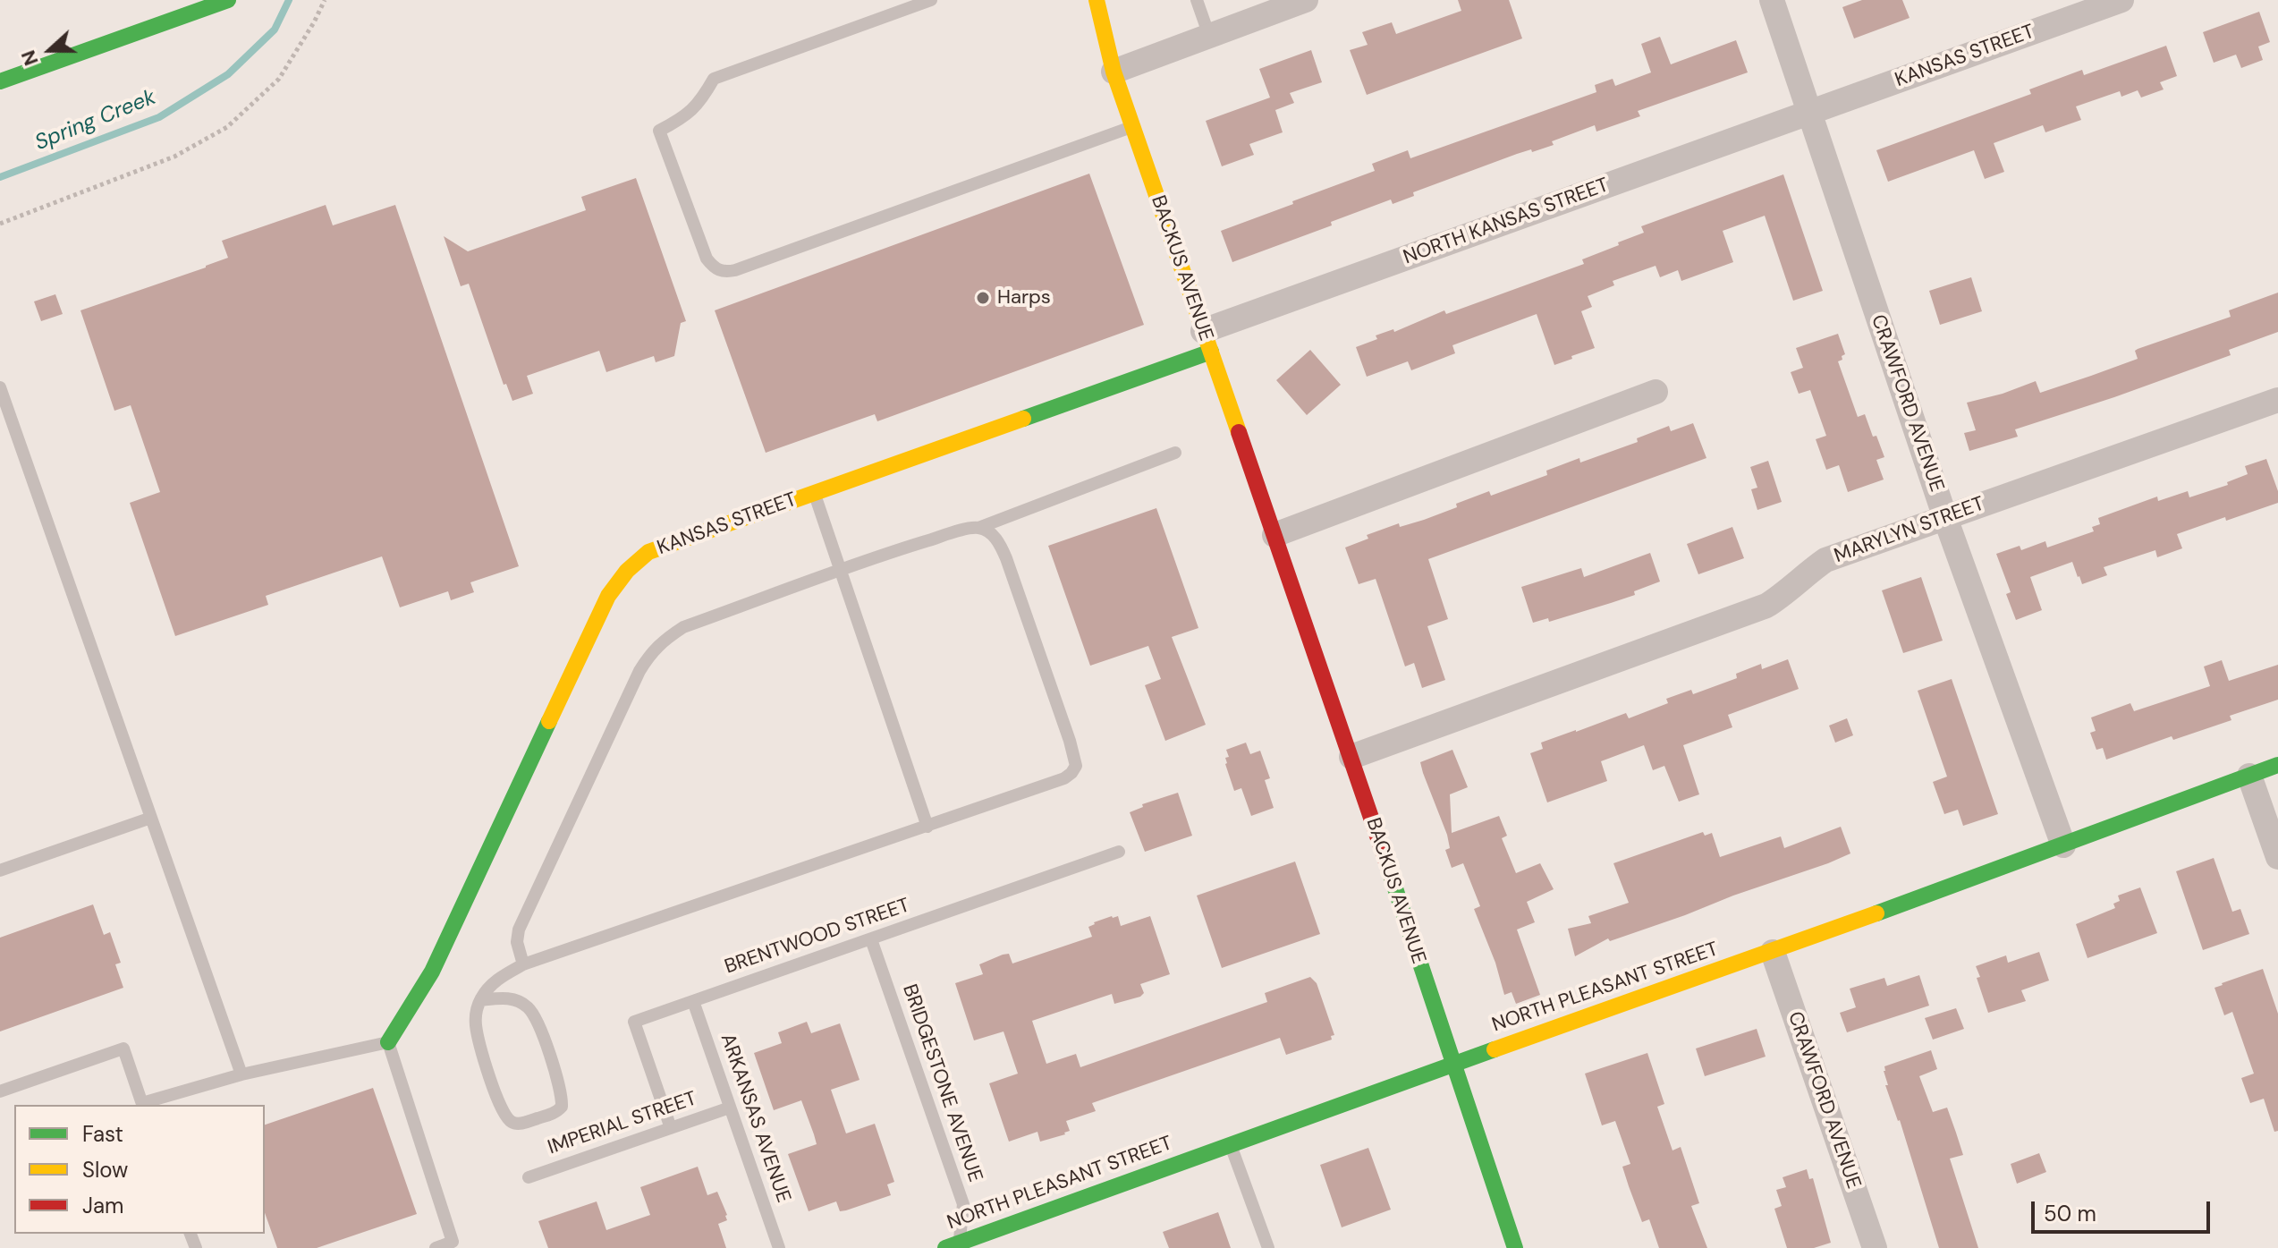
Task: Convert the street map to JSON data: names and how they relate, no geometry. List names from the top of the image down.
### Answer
{
  "streets": {
    "street": [
      "KANSAS STREET",
      "NORTH KANSAS STREET",
      "BACKUS AVENUE",
      "CRAWFORD AVENUE",
      "MARYLYN STREET",
      "NORTH PLEASANT STREET"
    ],
    "lane": [
      "BRENTWOOD STREET",
      "BRIDGESTONE AVENUE",
      "ARKANSAS AVENUE",
      "IMPERIAL STREET"
    ]
  },
  "crossings": [
    ["KANSAS STREET", "NORTH KANSAS STREET"],
    ["KANSAS STREET", "BACKUS AVENUE"],
    ["KANSAS STREET", "CRAWFORD AVENUE"],
    ["NORTH KANSAS STREET", "BACKUS AVENUE"],
    ["NORTH KANSAS STREET", "CRAWFORD AVENUE"],
    ["BACKUS AVENUE", "MARYLYN STREET"],
    ["BACKUS AVENUE", "NORTH PLEASANT STREET"],
    ["CRAWFORD AVENUE", "MARYLYN STREET"],
    ["CRAWFORD AVENUE", "NORTH PLEASANT STREET"],
    ["BRENTWOOD STREET", "BRIDGESTONE AVENUE"],
    ["BRENTWOOD STREET", "ARKANSAS AVENUE"],
    ["BRENTWOOD STREET", "IMPERIAL STREET"],
    ["NORTH PLEASANT STREET", "BRIDGESTONE AVENUE"],
    ["ARKANSAS AVENUE", "IMPERIAL STREET"]
  ],
  "water": ["Spring Creek"],
  "places": ["Harps"],
  "legend": ["Fast", "Slow", "Jam"],
  "scale_bar": "50 m",
  "north": "left"
}
